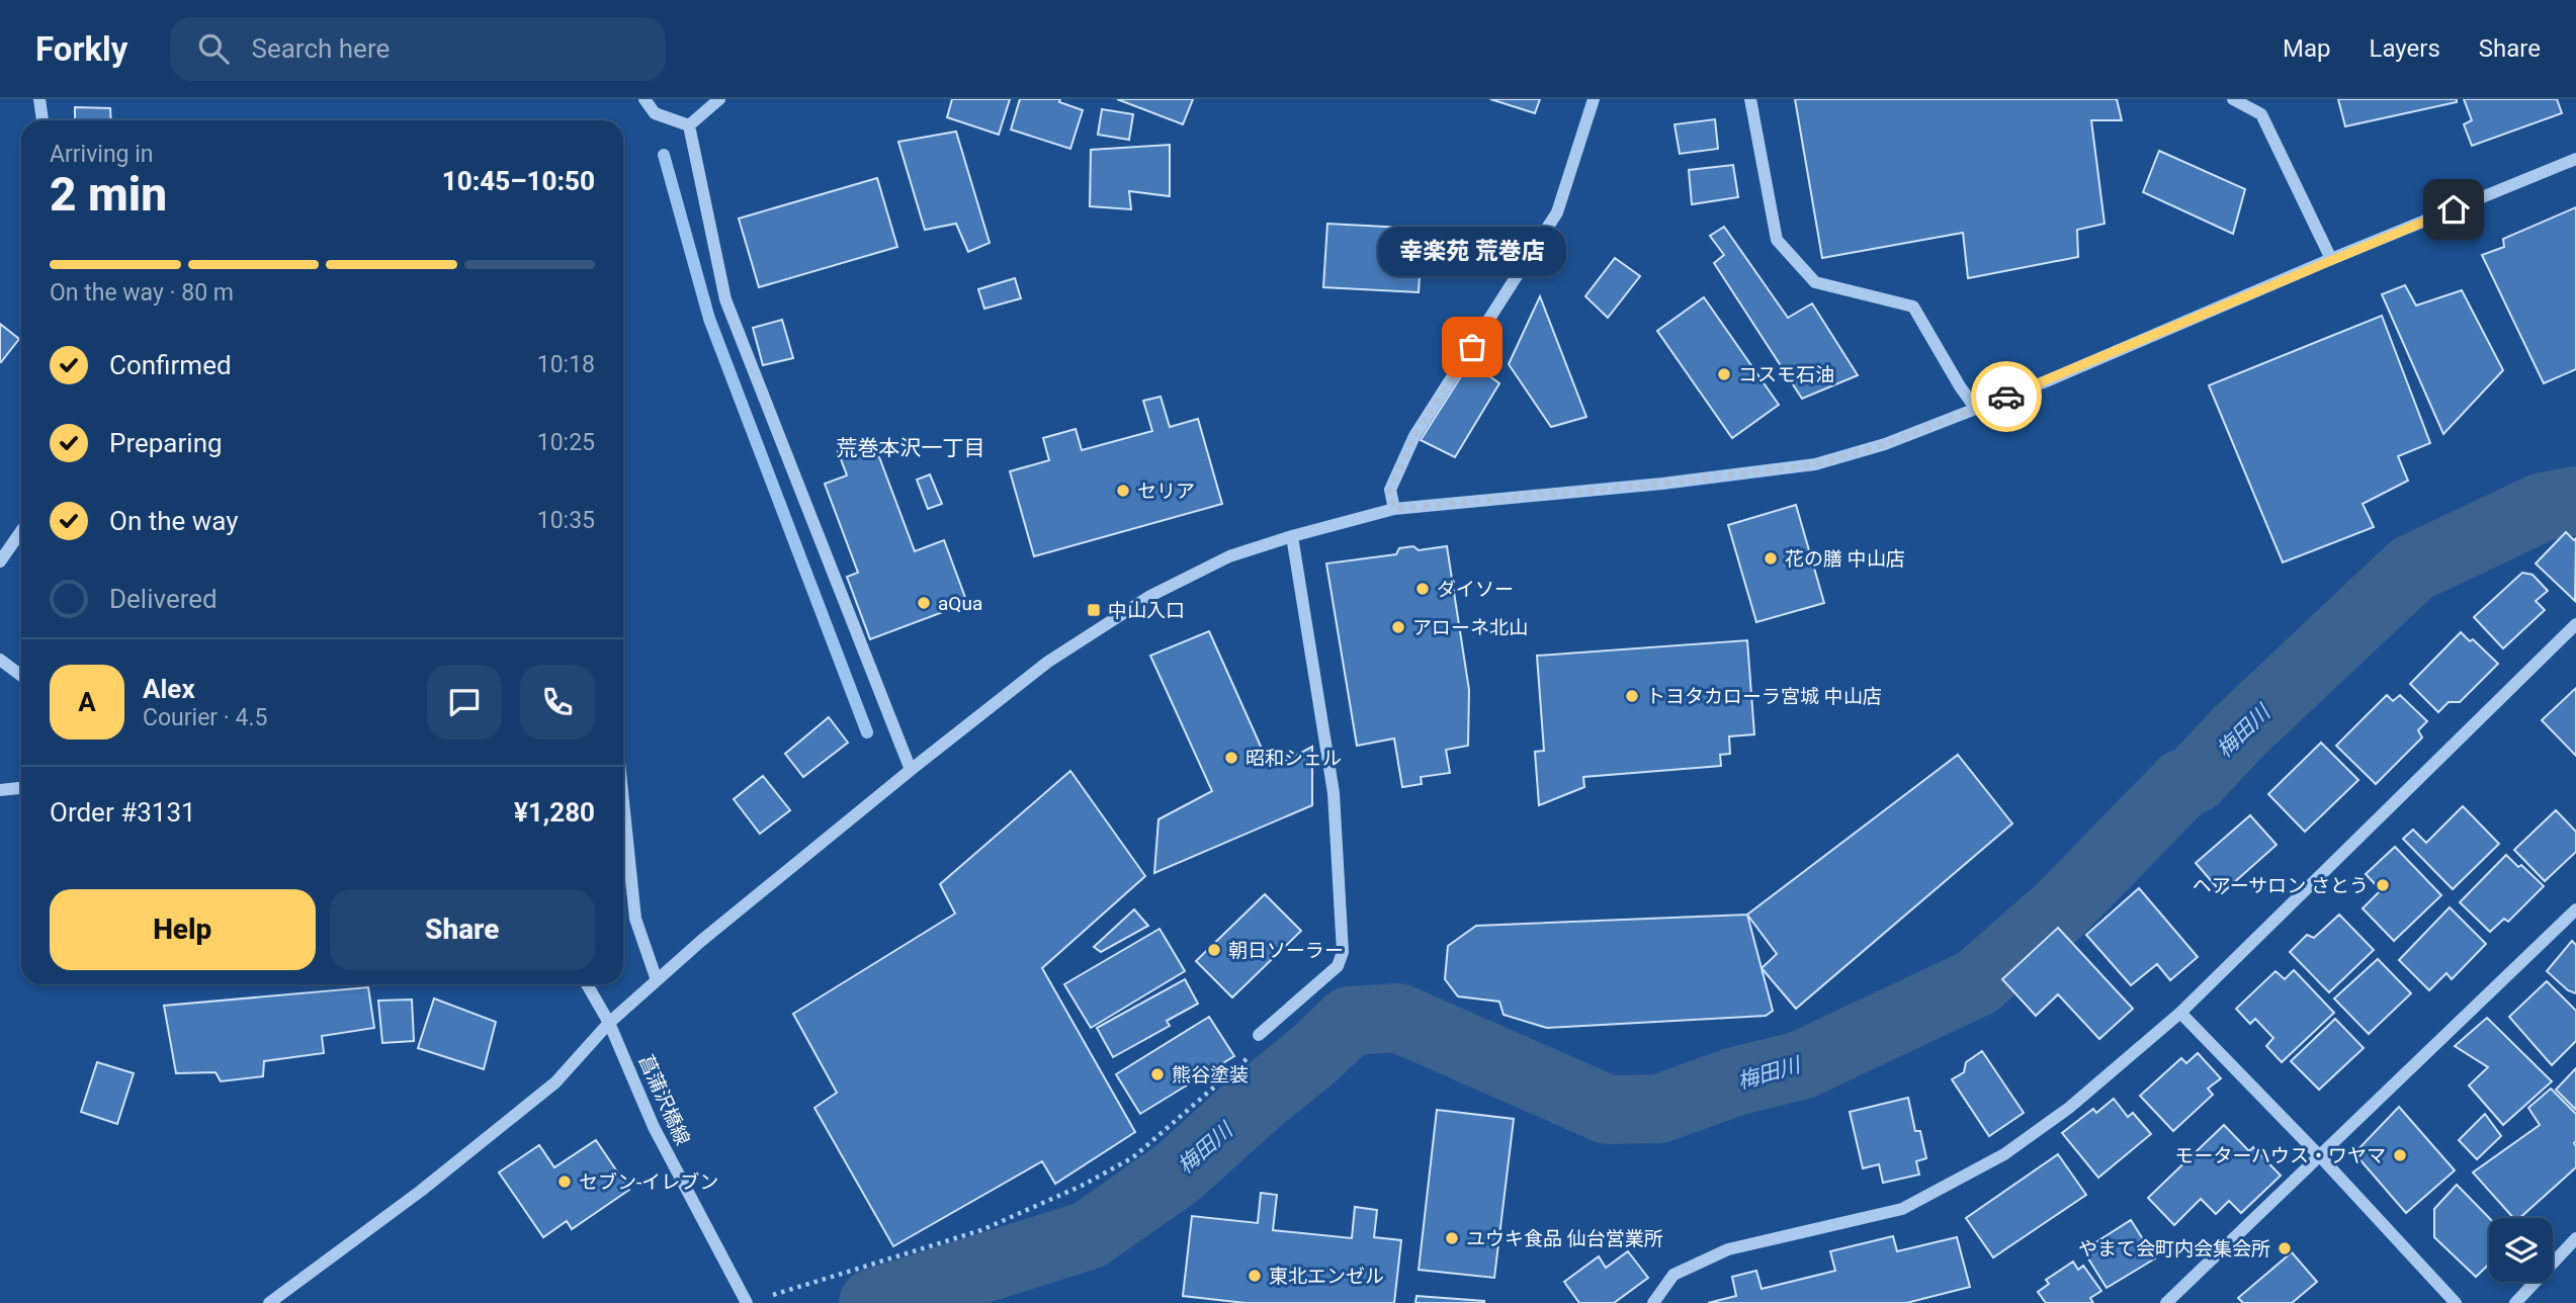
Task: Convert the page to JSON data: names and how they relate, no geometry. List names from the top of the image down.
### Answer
{
  "streets": {
    "street": ["菖蒲沢橋線"]
  },
  "districts": ["荒巻本沢一丁目"],
  "water": ["梅田川"],
  "places": {
    "other": [
      "幸楽苑 荒巻店",
      "コスモ石油",
      "セリア",
      "花の膳 中山店",
      "ダイソー",
      "aQua",
      "アローネ北山",
      "トヨタカローラ宮城 中山店",
      "昭和シェル",
      "ヘアーサロン さとう",
      "朝日ソーラー",
      "熊谷塗装",
      "モーターハウス・ワヤマ",
      "セブン-イレブン",
      "ユウキ食品 仙台営業所",
      "やまて会町内会集会所",
      "東北エンゼル"
    ],
    "transit": ["中山入口"]
  },
  "page": {
    "header": "Forkly",
    "search": "Search here",
    "nav": ["Map", "Layers", "Share"],
    "heading": ["2 min", "Arriving in", "10:45–10:50"],
    "panel": [
      "Alex",
      "Courier · 4.5",
      "Order #3131",
      "¥1,280"
    ],
    "bubble": "幸楽苑 荒巻店",
    "bar": "On the way · 80 m",
    "list": [
      ["Confirmed", "10:18"],
      ["Preparing", "10:25"],
      ["On the way", "10:35"],
      "Delivered"
    ],
    "round": "A",
    "buttons": ["Help", "Share"]
  }
}
